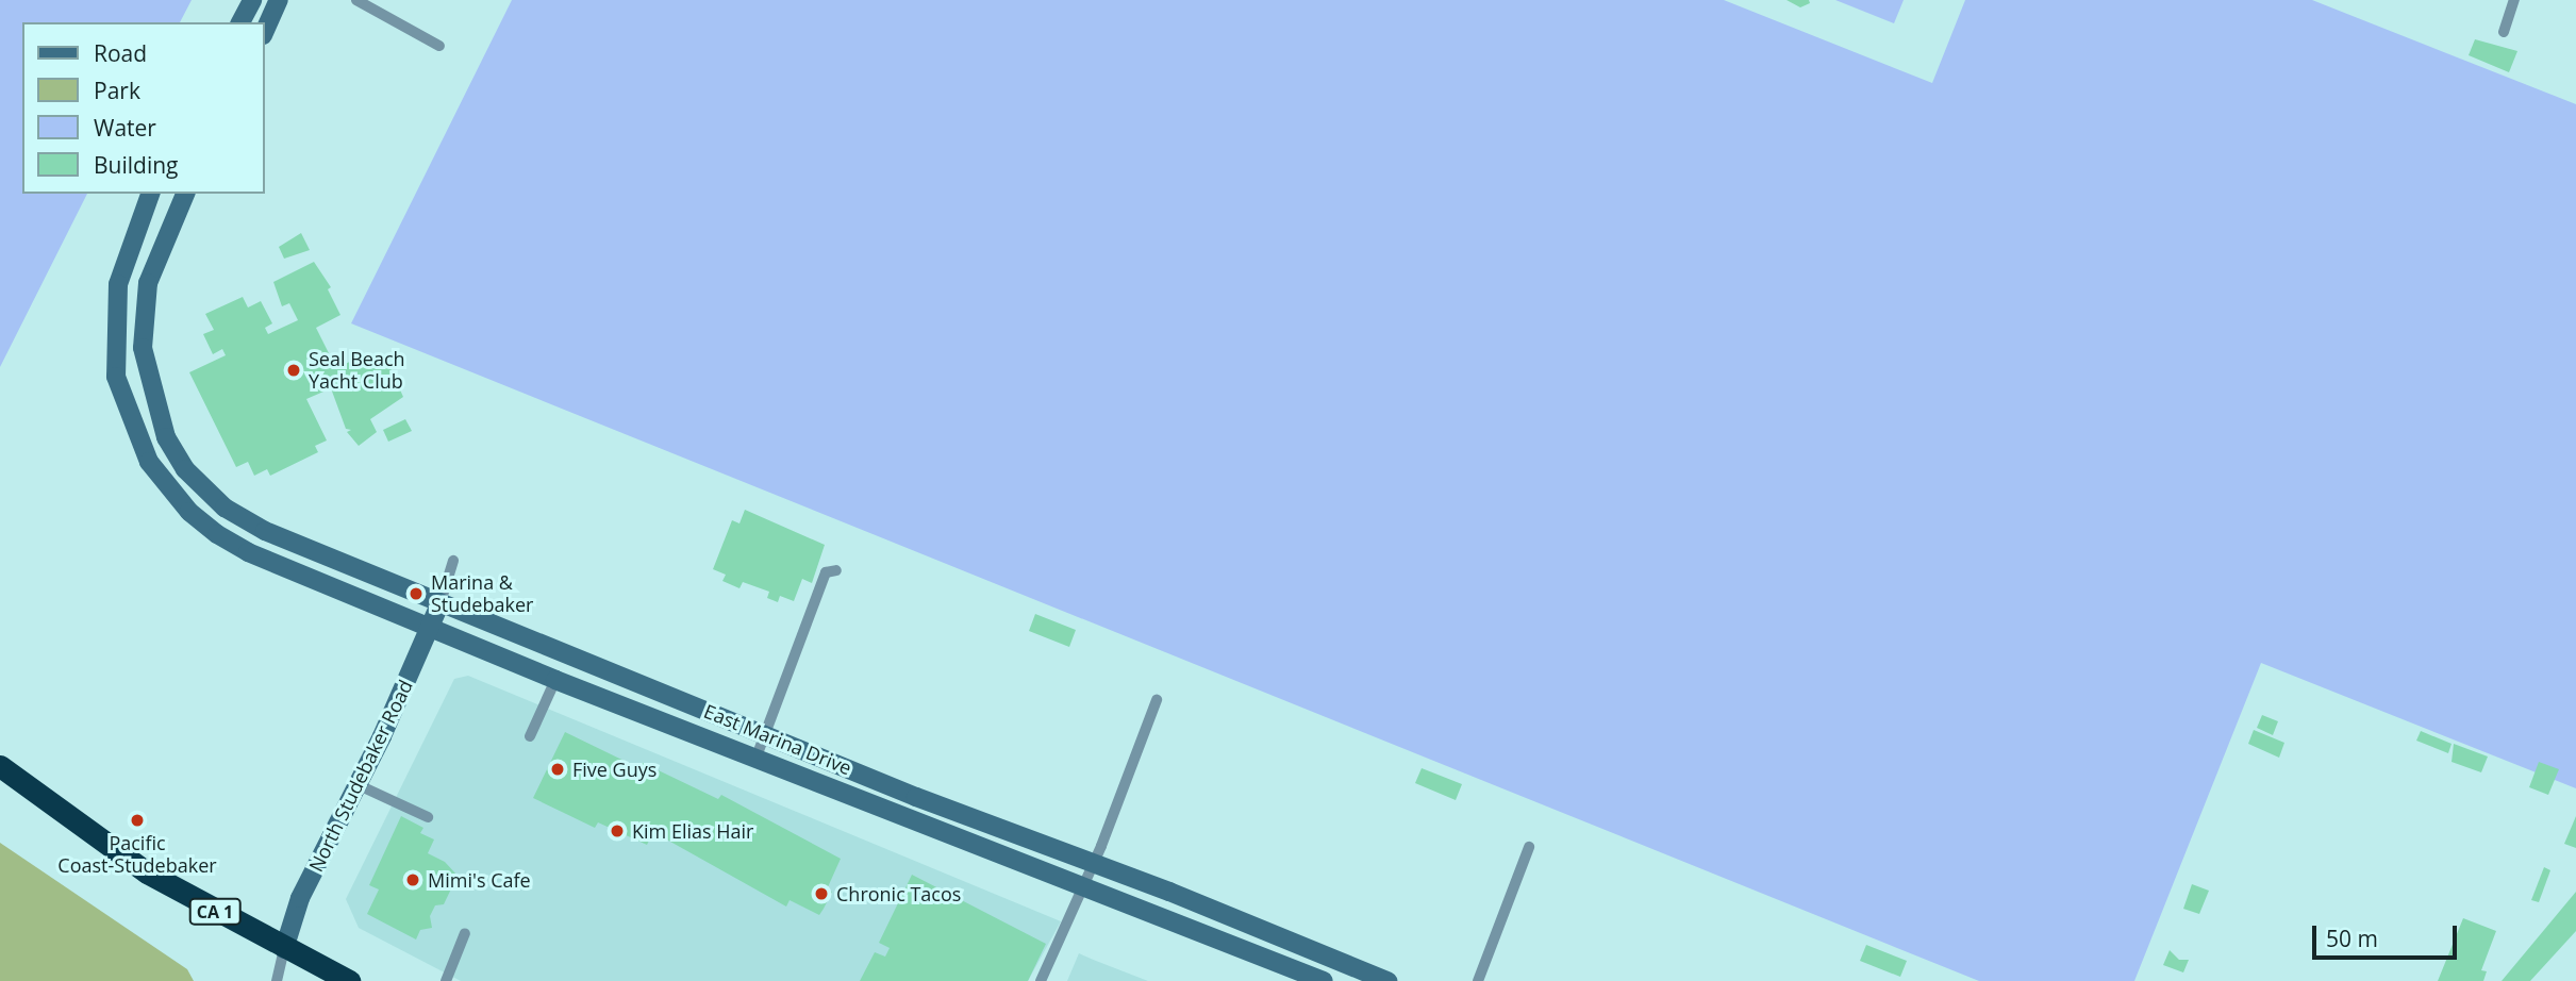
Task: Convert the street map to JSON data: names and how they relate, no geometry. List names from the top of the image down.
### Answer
{
  "streets": {
    "highway": ["CA 1"],
    "main road": ["East Marina Drive", "North Studebaker Road"]
  },
  "crossings": [
    ["East Marina Drive", "North Studebaker Road"],
    ["North Studebaker Road", "CA 1"]
  ],
  "places": [
    "Seal Beach Yacht Club",
    "Marina & Studebaker",
    "Five Guys",
    "Pacific Coast-Studebaker",
    "Kim Elias Hair",
    "Mimi's Cafe",
    "Chronic Tacos"
  ],
  "legend": [
    "Road",
    "Park",
    "Water",
    "Building"
  ],
  "scale_bar": "50 m"
}
